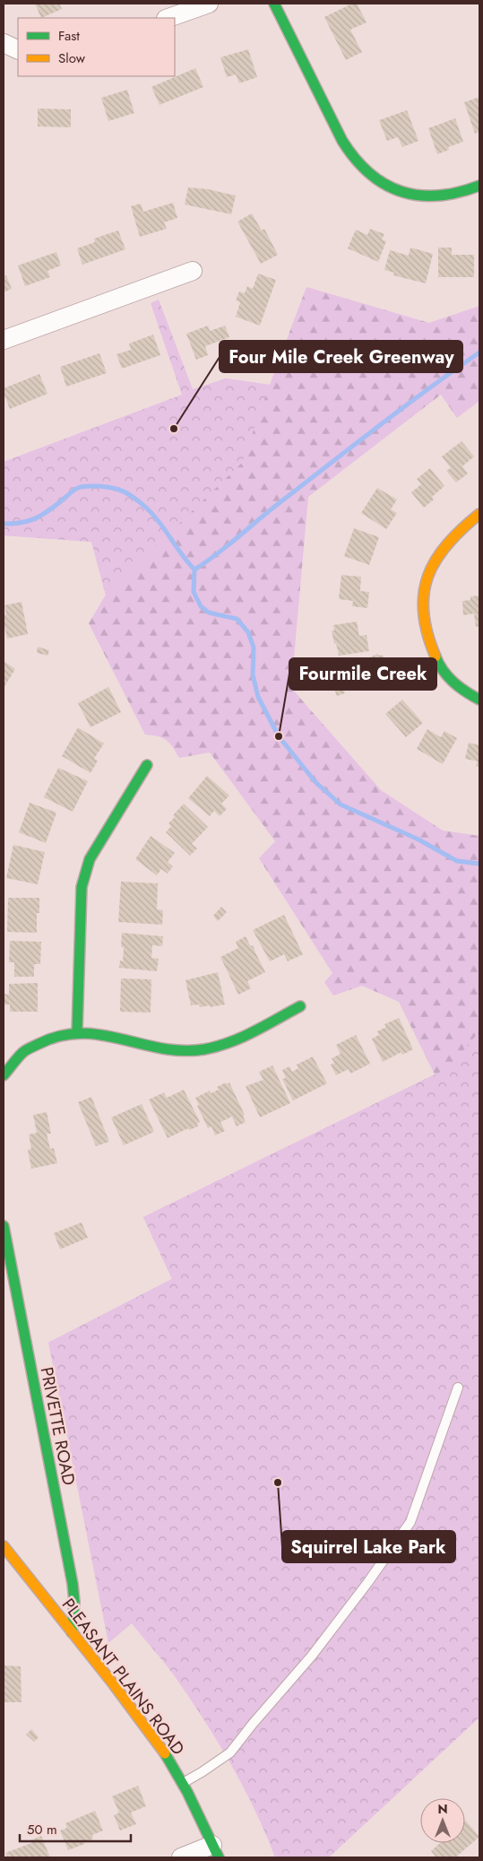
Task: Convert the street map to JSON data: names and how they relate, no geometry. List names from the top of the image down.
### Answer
{
  "streets": {
    "street": ["PRIVETTE ROAD", "PLEASANT PLAINS ROAD"]
  },
  "crossings": [
    ["PRIVETTE ROAD", "PLEASANT PLAINS ROAD"]
  ],
  "places": ["Four Mile Creek Greenway", "Fourmile Creek", "Squirrel Lake Park"],
  "legend": ["Fast", "Slow"],
  "scale_bar": "50 m",
  "north": "top"
}
